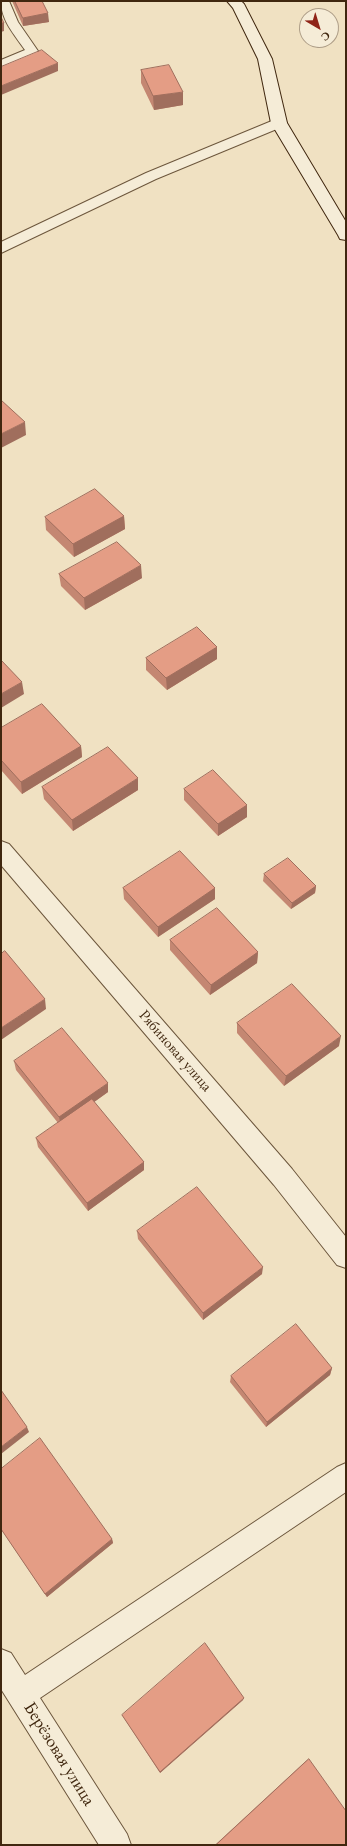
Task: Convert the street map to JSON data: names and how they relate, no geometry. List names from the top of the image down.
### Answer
{
  "streets": {
    "street": ["Рябиновая улица", "Берёзовая улица"]
  },
  "north": "bottom right"
}
